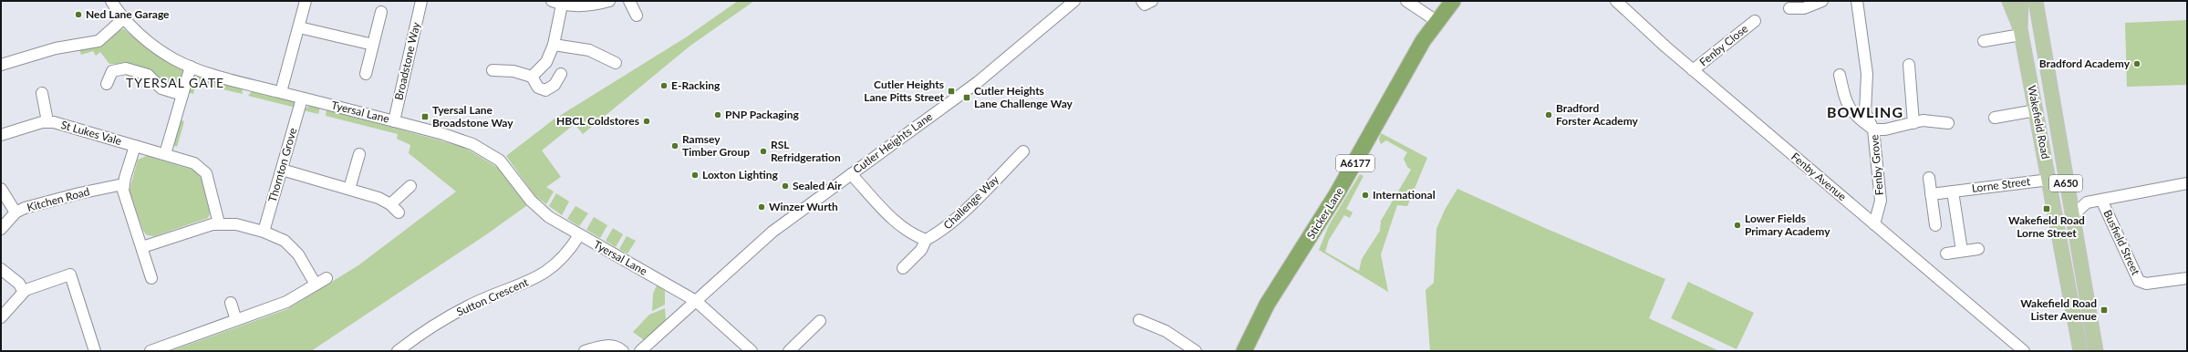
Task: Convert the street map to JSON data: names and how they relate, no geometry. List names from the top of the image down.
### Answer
{
  "streets": {
    "highway": ["A6177", "Sticker Lane"],
    "main road": ["Wakefield Road", "A650"],
    "street": [
      "Fenby Close",
      "Broadstone Way",
      "Tyersal Lane",
      "St Lukes Vale",
      "Cutler Heights Lane",
      "Thornton Grove",
      "Fenby Grove",
      "Fenby Avenue",
      "Lorne Street",
      "Kitchen Road",
      "Challenge Way",
      "Busfield Street",
      "Sutton Crescent"
    ]
  },
  "crossings": [
    ["Fenby Close", "Fenby Avenue"],
    ["Broadstone Way", "Tyersal Lane"],
    ["Tyersal Lane", "Cutler Heights Lane"],
    ["Tyersal Lane", "Thornton Grove"],
    ["Tyersal Lane", "Sutton Crescent"],
    ["Wakefield Road", "Lorne Street"],
    ["Fenby Grove", "Fenby Avenue"]
  ],
  "districts": ["TYERSAL GATE", "BOWLING"],
  "places": {
    "other": [
      "Ned Lane Garage",
      "Bradford Academy",
      "E-Racking",
      "PNP Packaging",
      "Bradford Forster Academy",
      "HBCL Coldstores",
      "Ramsey Timber Group",
      "RSL Refridgeration",
      "Loxton Lighting",
      "Sealed Air",
      "International",
      "Winzer Wurth",
      "Lower Fields Primary Academy"
    ],
    "transit": [
      "Cutler Heights Lane Pitts Street",
      "Cutler Heights Lane Challenge Way",
      "Tyersal Lane Broadstone Way",
      "Wakefield Road Lorne Street",
      "Wakefield Road Lister Avenue"
    ]
  }
}
